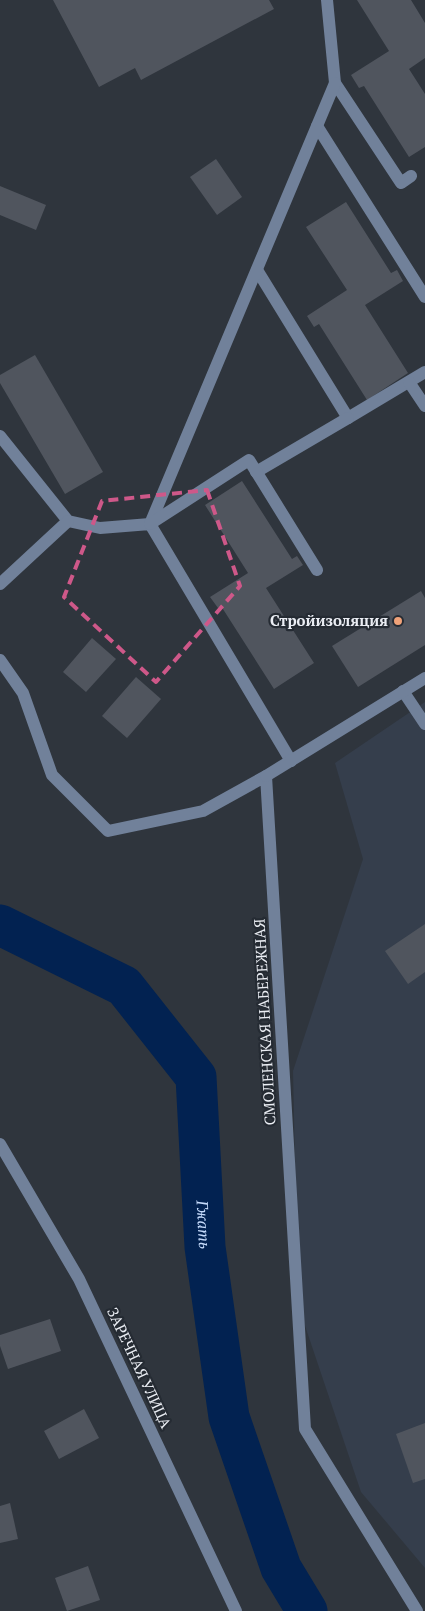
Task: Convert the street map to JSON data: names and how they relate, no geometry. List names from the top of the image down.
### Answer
{
  "streets": {
    "street": ["СМОЛЕНСКАЯ НАБЕРЕЖНАЯ", "ЗАРЕЧНАЯ УЛИЦА"]
  },
  "water": ["Гжать"],
  "places": ["Стройизоляция"]
}
